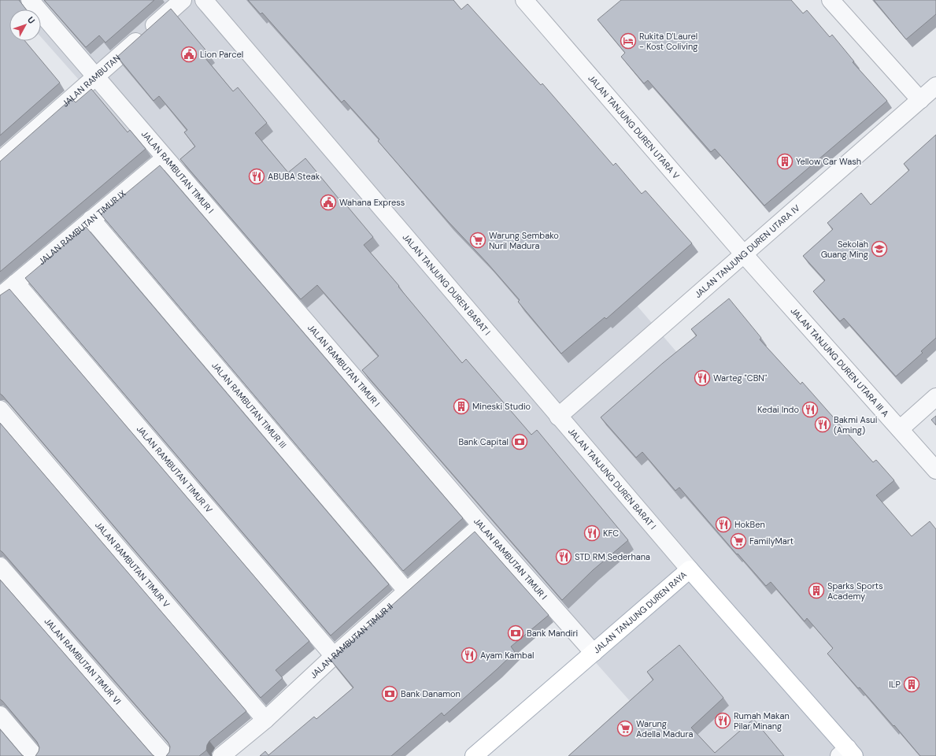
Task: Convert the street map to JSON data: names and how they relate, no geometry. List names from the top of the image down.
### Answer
{
  "streets": {
    "main road": ["JALAN TANJUNG DUREN RAYA"],
    "street": [
      "JALAN RAMBUTAN",
      "JALAN TANJUNG DUREN UTARA V",
      "JALAN RAMBUTAN TIMUR I",
      "JALAN RAMBUTAN TIMUR IX",
      "JALAN TANJUNG DUREN UTARA IV",
      "JALAN TANJUNG DUREN BARAT I",
      "JALAN TANJUNG DUREN UTARA III A",
      "JALAN RAMBUTAN TIMUR III",
      "JALAN RAMBUTAN TIMUR IV",
      "JALAN RAMBUTAN TIMUR V",
      "JALAN RAMBUTAN TIMUR II",
      "JALAN RAMBUTAN TIMUR VI"
    ]
  },
  "crossings": [
    ["JALAN RAMBUTAN", "JALAN RAMBUTAN TIMUR I"],
    ["JALAN TANJUNG DUREN UTARA V", "JALAN TANJUNG DUREN UTARA IV"],
    ["JALAN TANJUNG DUREN UTARA V", "JALAN TANJUNG DUREN UTARA III A"],
    ["JALAN RAMBUTAN TIMUR I", "JALAN RAMBUTAN TIMUR IX"],
    ["JALAN RAMBUTAN TIMUR I", "JALAN TANJUNG DUREN RAYA"],
    ["JALAN RAMBUTAN TIMUR I", "JALAN RAMBUTAN TIMUR II"],
    ["JALAN RAMBUTAN TIMUR IX", "JALAN RAMBUTAN TIMUR III"],
    ["JALAN RAMBUTAN TIMUR IX", "JALAN RAMBUTAN TIMUR IV"],
    ["JALAN TANJUNG DUREN UTARA IV", "JALAN TANJUNG DUREN BARAT I"],
    ["JALAN TANJUNG DUREN UTARA IV", "JALAN TANJUNG DUREN UTARA III A"],
    ["JALAN TANJUNG DUREN BARAT I", "JALAN TANJUNG DUREN RAYA"],
    ["JALAN RAMBUTAN TIMUR III", "JALAN RAMBUTAN TIMUR II"],
    ["JALAN RAMBUTAN TIMUR IV", "JALAN RAMBUTAN TIMUR II"],
    ["JALAN RAMBUTAN TIMUR V", "JALAN RAMBUTAN TIMUR II"]
  ],
  "places": {
    "hotel": ["Rukita D'Laurel - Kost Coliving"],
    "public building": ["Lion Parcel", "Wahana Express"],
    "building": [
      "Yellow Car Wash",
      "Mineski Studio",
      "Sparks Sports Academy",
      "ILP"
    ],
    "restaurant": [
      "ABUBA Steak",
      "Warteg \"CBN\"",
      "Kedai Indo",
      "Bakmi Asui (Aming)",
      "HokBen",
      "KFC",
      "STD RM Sederhana",
      "Ayam Kambal",
      "Rumah Makan Pilar Minang"
    ],
    "supermarket": ["Warung Sembako Nuril Madura", "FamilyMart", "Warung Adella Madura"],
    "school or university": ["Sekolah Guang Ming"],
    "bank": ["Bank Capital", "Bank Mandiri", "Bank Danamon"]
  },
  "north": "top right"
}
